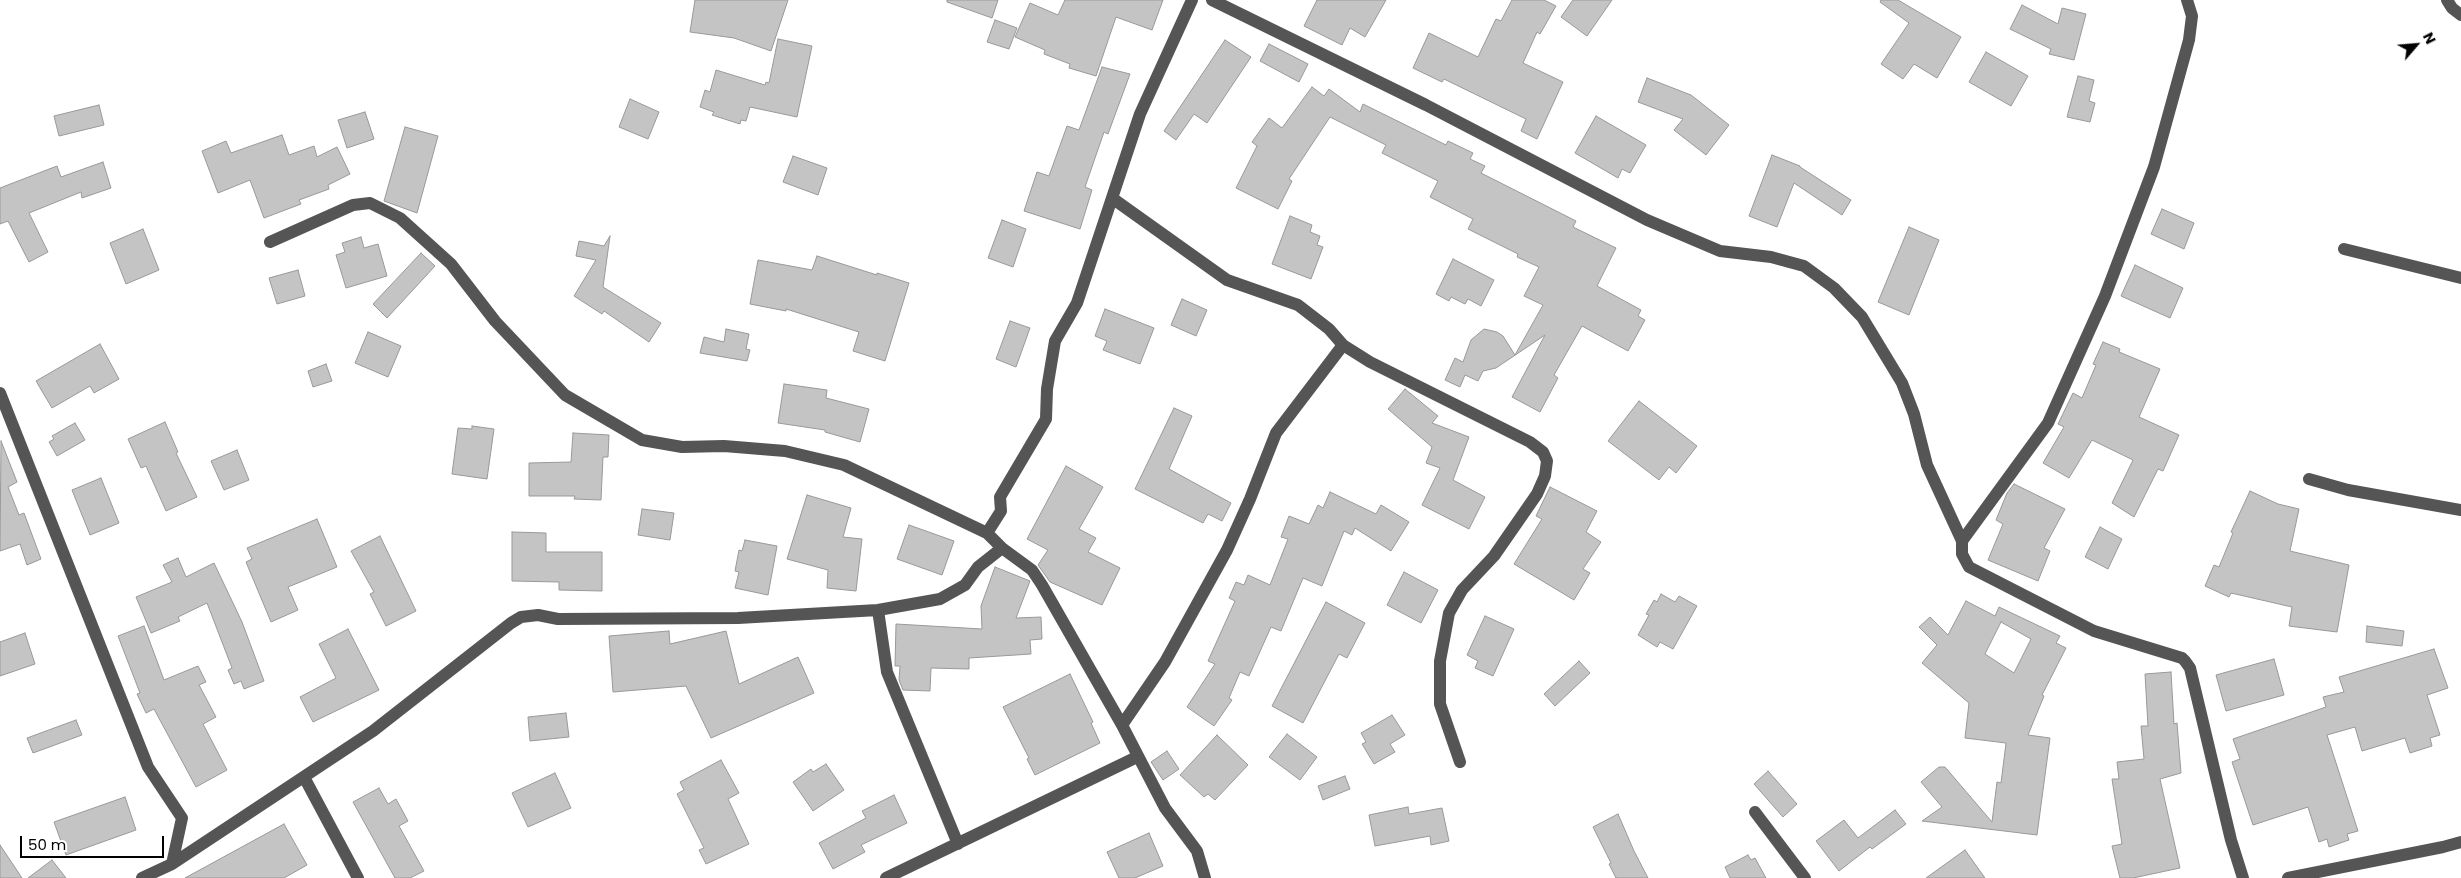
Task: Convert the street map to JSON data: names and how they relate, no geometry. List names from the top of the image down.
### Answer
{
  "scale_bar": "50 m",
  "north": "top right"
}
